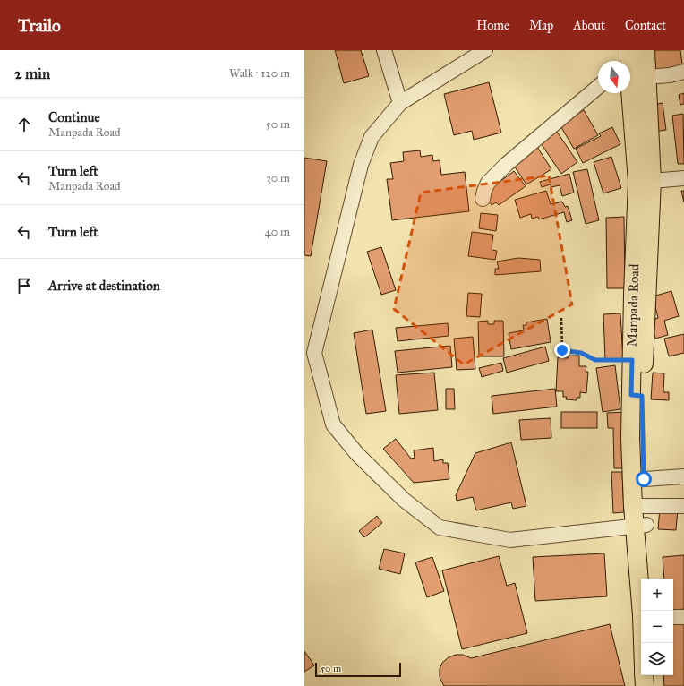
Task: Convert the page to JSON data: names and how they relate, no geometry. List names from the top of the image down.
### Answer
{
  "streets": {
    "main road": ["Manpada Road"]
  },
  "scale_bar": "50 m",
  "north": "bottom",
  "page": {
    "header": "Trailo",
    "nav": [
      "Home",
      "Map",
      "About",
      "Contact"
    ],
    "heading": ["2 min", "Walk · 120 m"],
    "list": [
      ["Continue", "Manpada Road", "50 m"],
      ["Turn left", "Manpada Road", "30 m"],
      ["Turn left", "40 m"],
      "Arrive at destination"
    ],
    "map_buttons": ["+", "−"],
    "scale": "50 m"
  }
}
